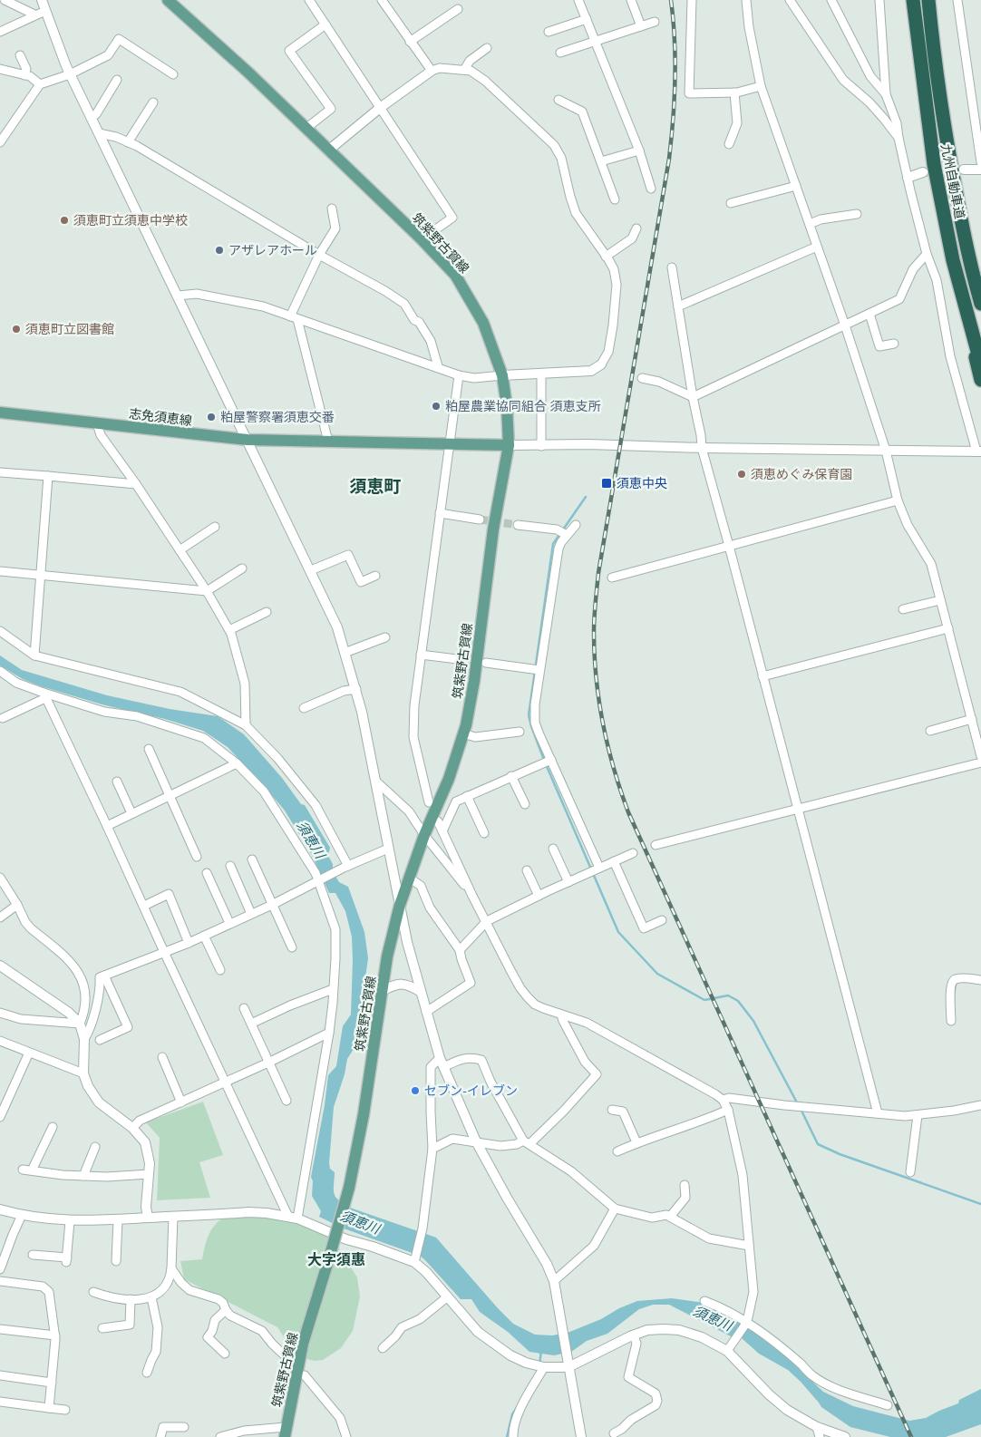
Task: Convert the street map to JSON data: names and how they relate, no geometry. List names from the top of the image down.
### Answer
{
  "streets": {
    "highway": ["九州自動車道"],
    "main road": ["筑紫野古賀線", "志免須恵線"]
  },
  "crossings": [
    ["筑紫野古賀線", "志免須恵線"]
  ],
  "districts": ["須恵町", "大字須惠"],
  "water": ["須恵川"],
  "places": {
    "other": [
      "須恵町立須恵中学校",
      "アザレアホール",
      "須恵町立図書館",
      "粕屋農業協同組合 須恵支所",
      "粕屋警察署須恵交番",
      "須恵めぐみ保育園",
      "セブン-イレブン"
    ],
    "transit": ["須恵中央"]
  }
}
